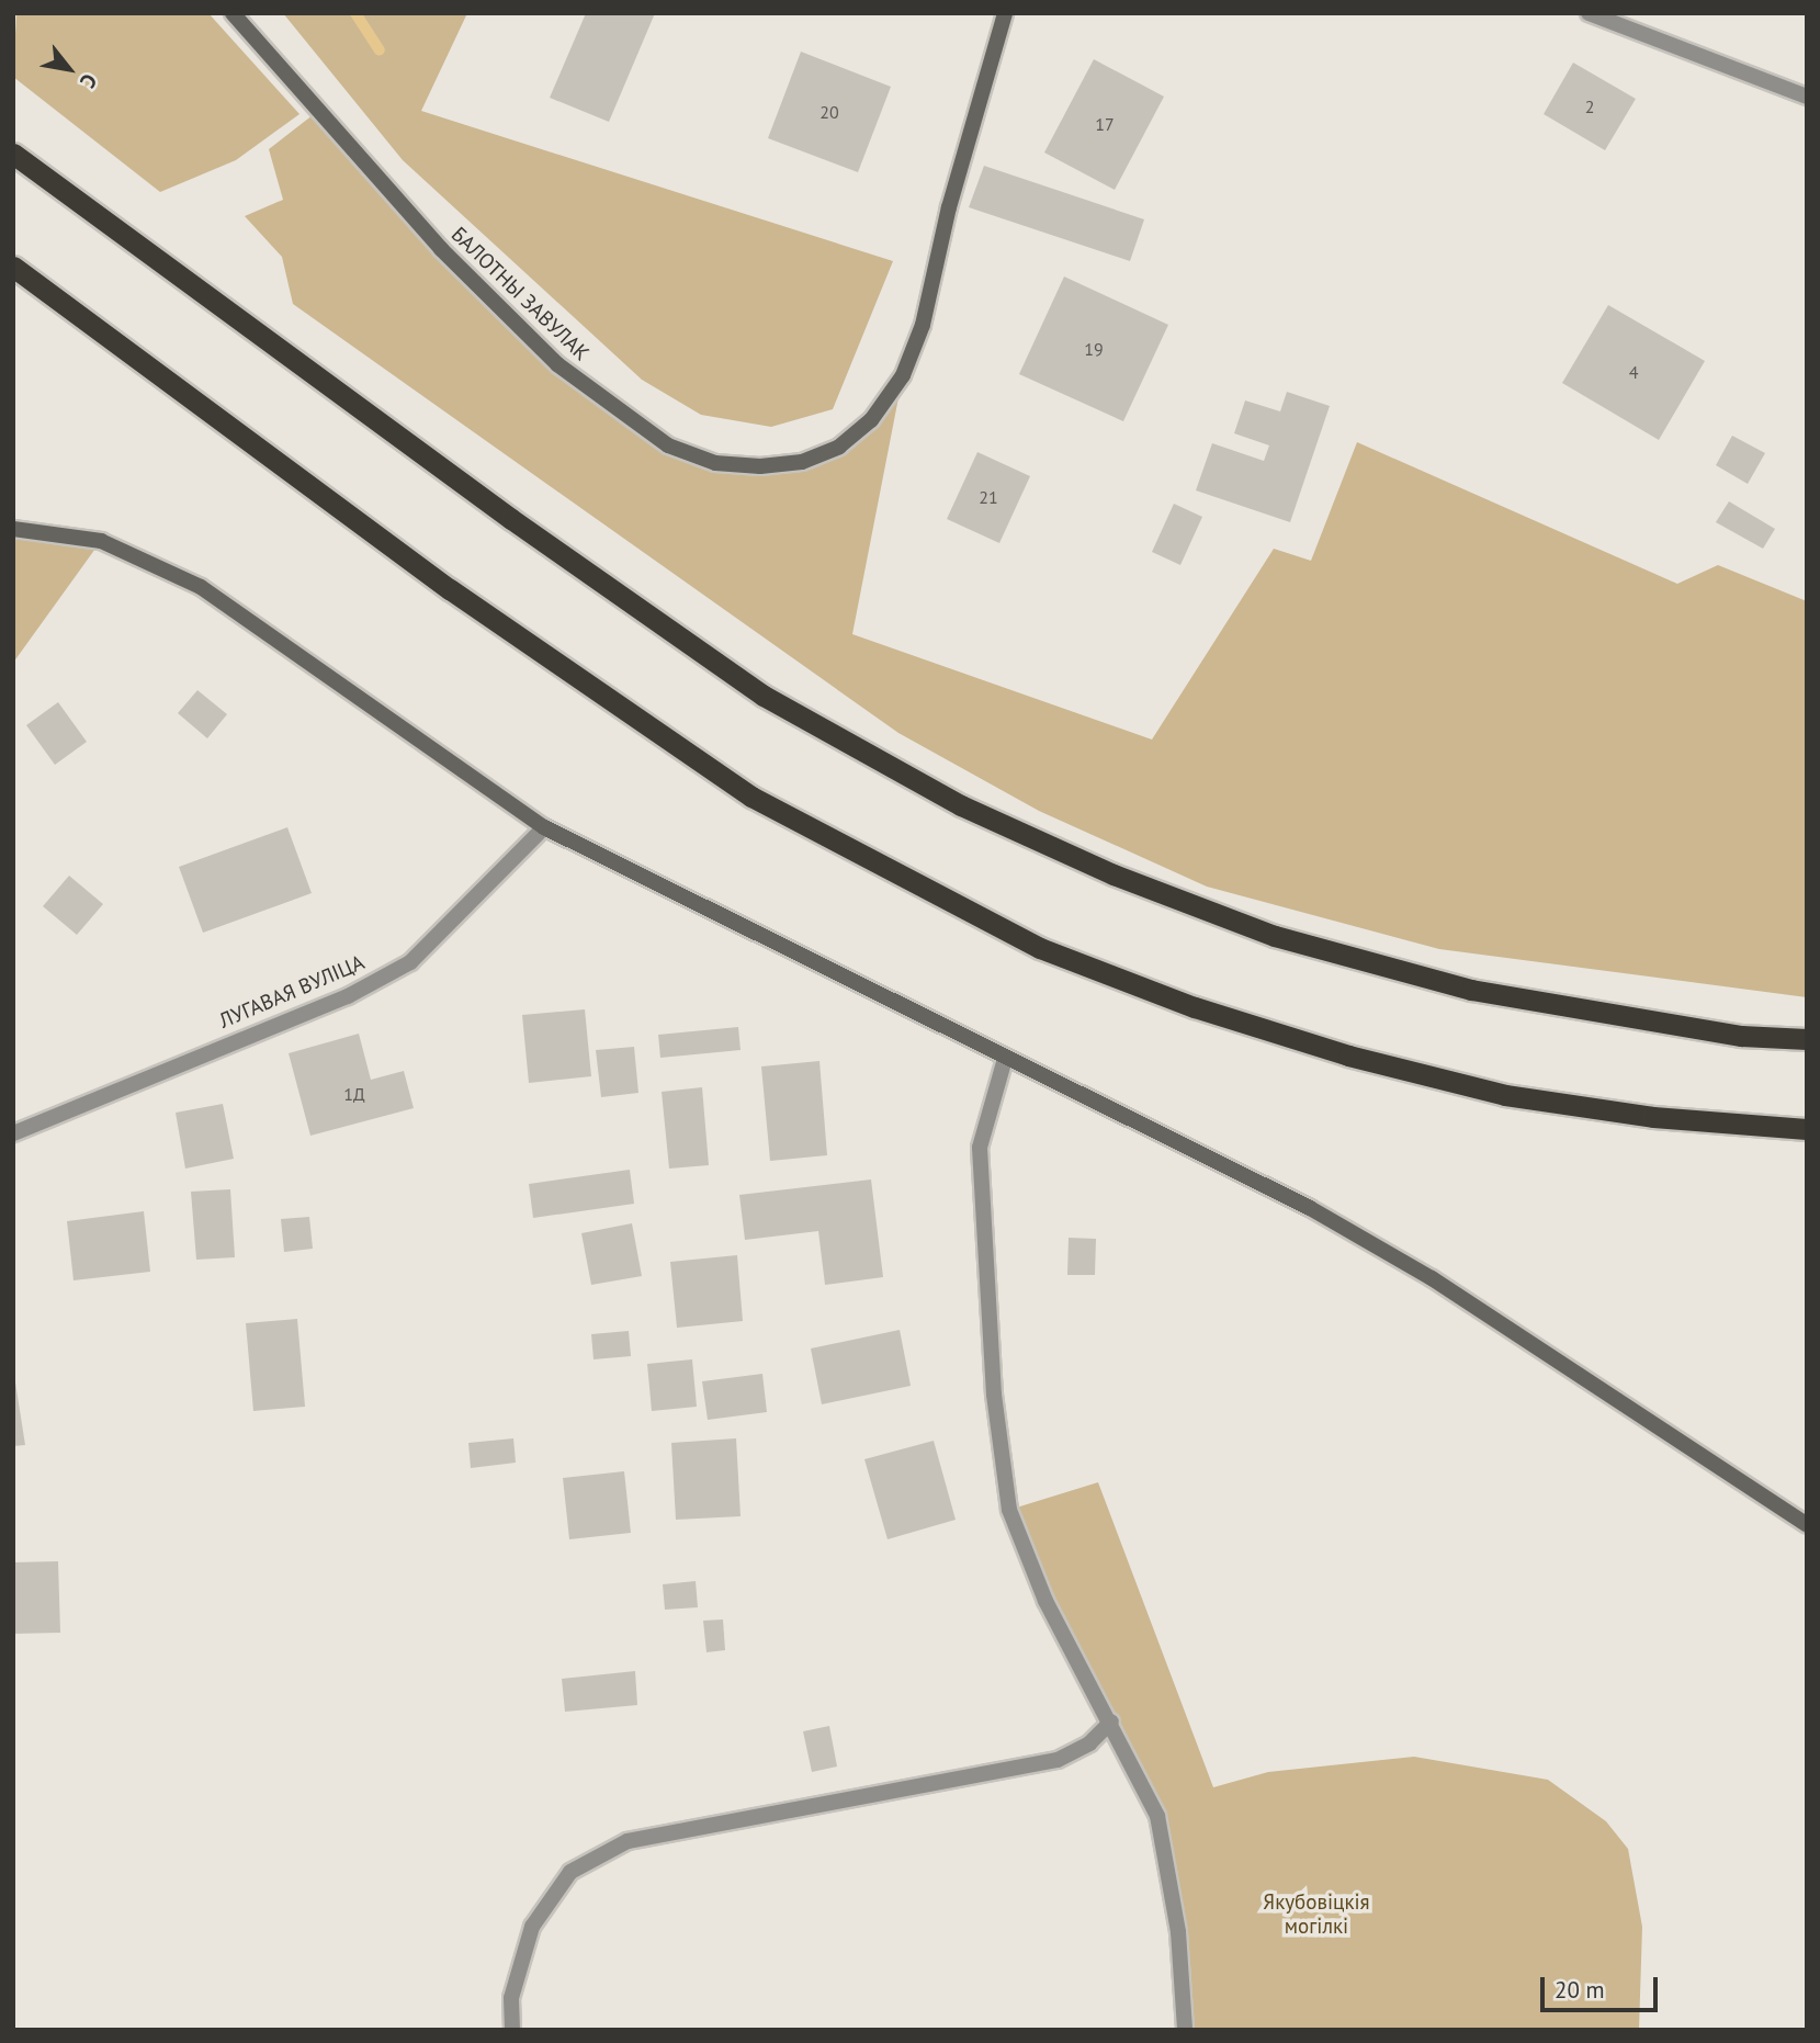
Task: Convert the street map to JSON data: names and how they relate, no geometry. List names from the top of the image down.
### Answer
{
  "streets": {
    "main road": ["БАЛОТНЫ ЗАВУЛАК"],
    "street": ["ЛУГАВАЯ ВУЛІЦА"]
  },
  "parks": ["Якубовіцкія могілкі"],
  "house_numbers": [
    "2",
    "20",
    "17",
    "19",
    "4",
    "21",
    "1Д"
  ],
  "scale_bar": "20 m",
  "north": "bottom right"
}
